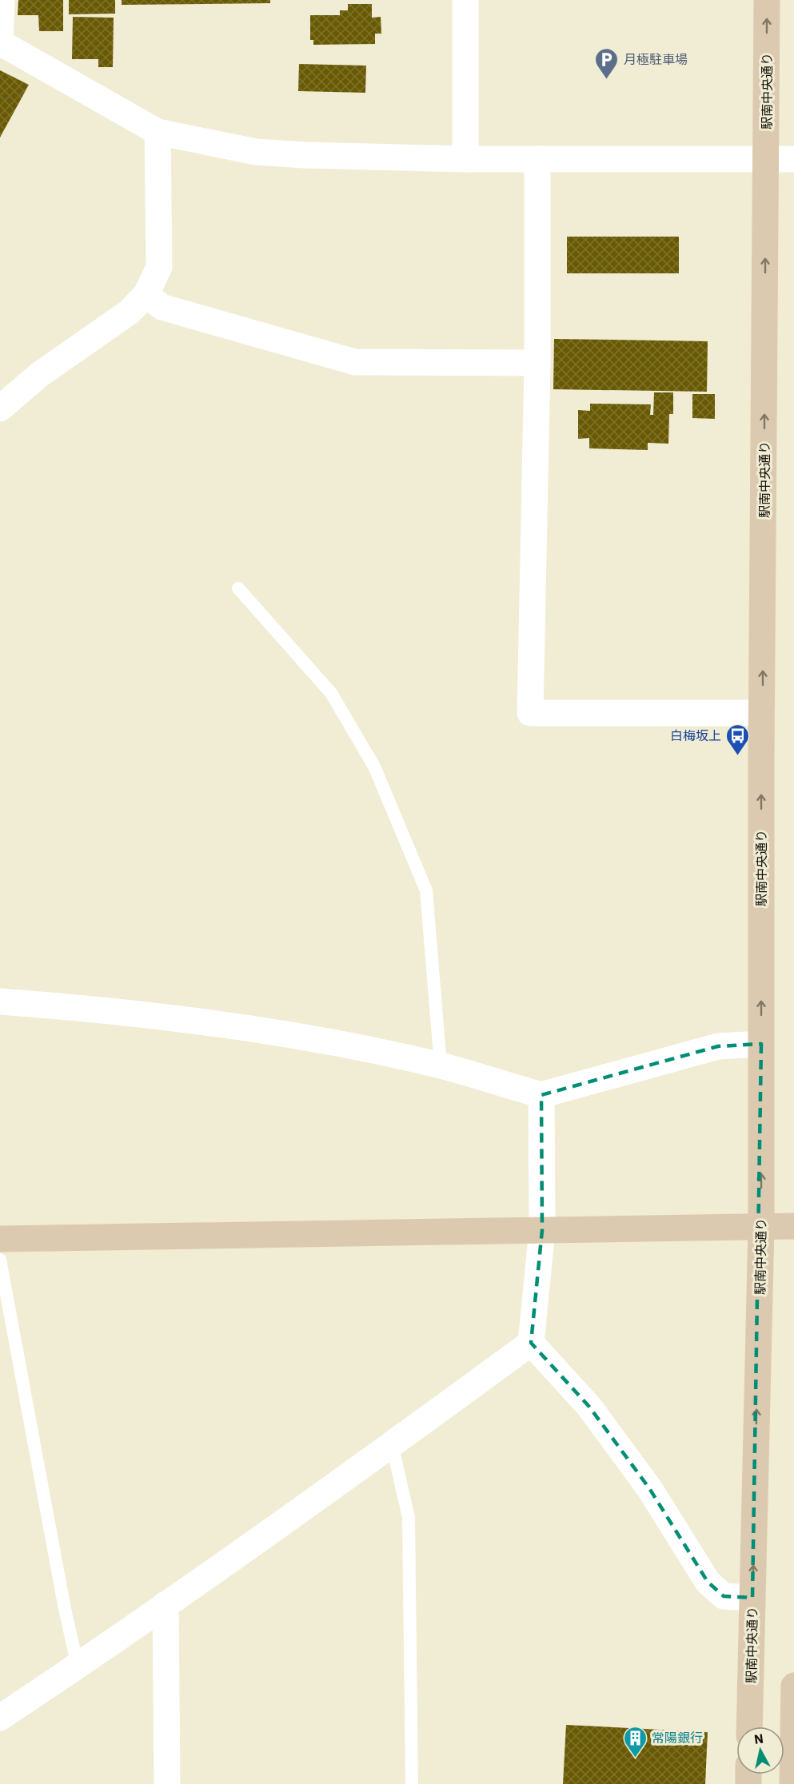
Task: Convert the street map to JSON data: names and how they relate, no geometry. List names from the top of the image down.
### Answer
{
  "streets": {
    "street": ["駅南中央通り"]
  },
  "one_way": ["駅南中央通り"],
  "places": {
    "parking": ["月極駐車場"],
    "bus stop": ["白梅坂上"],
    "building": ["常陽銀行"]
  },
  "north": "top"
}
